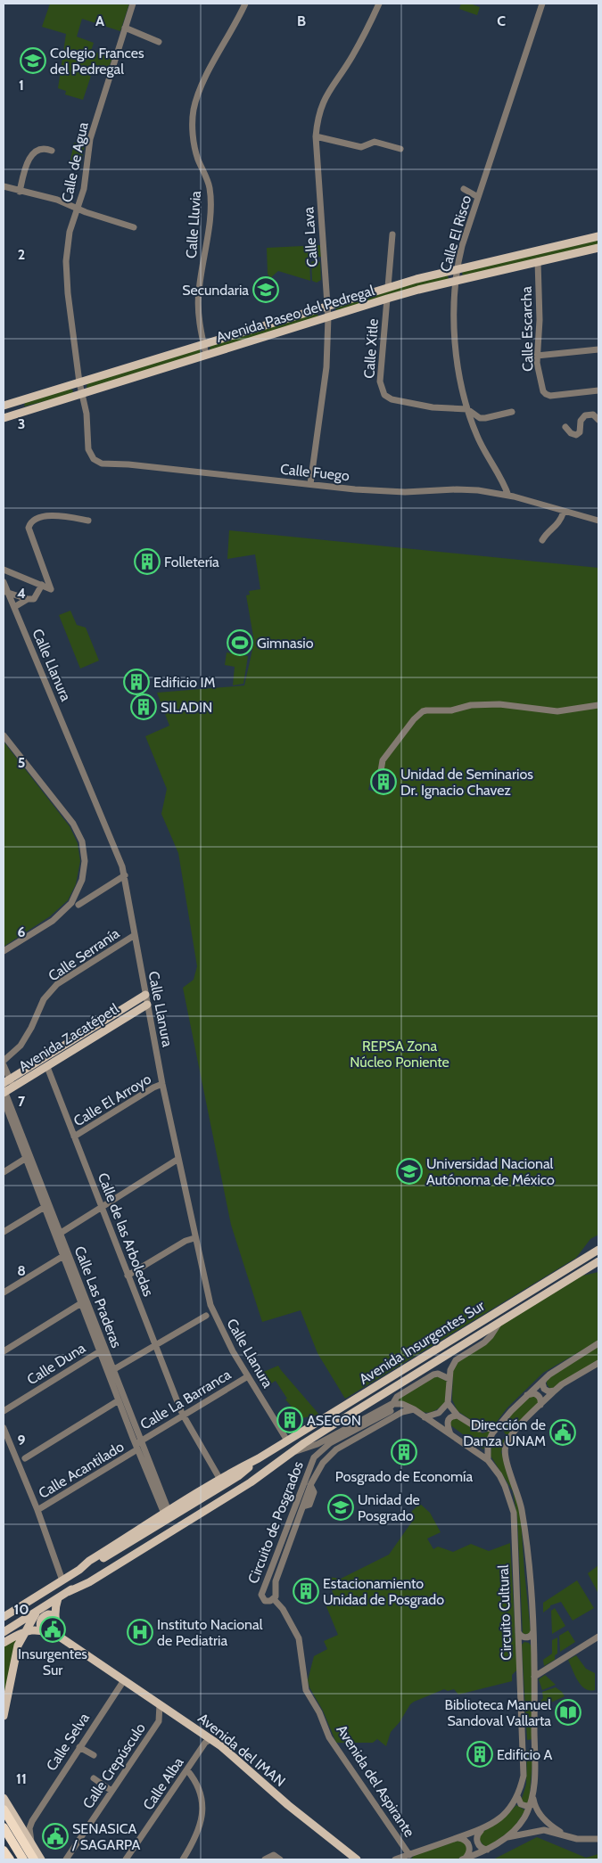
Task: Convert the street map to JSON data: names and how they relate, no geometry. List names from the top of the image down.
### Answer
{
  "streets": {
    "main road": [
      "Avenida Paseo del Pedregal",
      "Avenida Zacatépetl",
      "Avenida Insurgentes Sur",
      "Avenida del IMAN"
    ],
    "street": [
      "Calle de Agua",
      "Calle Lluvia",
      "Calle El Risco",
      "Calle Lava",
      "Calle Escarcha",
      "Calle Xitle",
      "Calle Fuego",
      "Calle Llanura",
      "Calle Serranía",
      "Calle El Arroyo",
      "Calle de las Arboledas",
      "Calle Las Praderas",
      "Calle Duna",
      "Calle La Barranca",
      "Calle Acantilado",
      "Circuito de Posgrados",
      "Circuito Cultural",
      "Calle Selva",
      "Calle Crepúsculo",
      "Avenida del Aspirante",
      "Calle Alba"
    ]
  },
  "crossings": [
    ["Calle de Agua", "Avenida Paseo del Pedregal"],
    ["Calle de Agua", "Calle Fuego"],
    ["Calle Lluvia", "Avenida Paseo del Pedregal"],
    ["Calle El Risco", "Avenida Paseo del Pedregal"],
    ["Calle El Risco", "Calle Xitle"],
    ["Calle El Risco", "Calle Fuego"],
    ["Calle Lava", "Avenida Paseo del Pedregal"],
    ["Calle Lava", "Calle Fuego"],
    ["Avenida Paseo del Pedregal", "Calle Escarcha"],
    ["Avenida Paseo del Pedregal", "Calle Xitle"],
    ["Avenida Paseo del Pedregal", "Calle Fuego"],
    ["Calle Llanura", "Calle Serranía"],
    ["Calle Llanura", "Avenida Zacatépetl"],
    ["Calle Llanura", "Calle El Arroyo"],
    ["Calle Llanura", "Avenida Insurgentes Sur"],
    ["Calle Llanura", "Calle La Barranca"],
    ["Avenida Zacatépetl", "Calle de las Arboledas"],
    ["Avenida Zacatépetl", "Calle Las Praderas"],
    ["Calle El Arroyo", "Calle de las Arboledas"],
    ["Calle de las Arboledas", "Avenida Insurgentes Sur"],
    ["Calle de las Arboledas", "Calle La Barranca"],
    ["Calle Las Praderas", "Avenida Insurgentes Sur"],
    ["Calle Las Praderas", "Calle Duna"],
    ["Calle Las Praderas", "Calle La Barranca"],
    ["Calle Las Praderas", "Calle Acantilado"],
    ["Calle La Barranca", "Calle Acantilado"],
    ["Circuito de Posgrados", "Circuito Cultural"],
    ["Circuito de Posgrados", "Avenida del Aspirante"],
    ["Circuito Cultural", "Avenida del Aspirante"],
    ["Calle Selva", "Avenida del IMAN"],
    ["Avenida del IMAN", "Calle Crepúsculo"],
    ["Avenida del IMAN", "Calle Alba"]
  ],
  "parks": ["REPSA Zona Núcleo Poniente"],
  "places": {
    "school or university": [
      "Colegio Frances del Pedregal",
      "Secundaria",
      "Universidad Nacional Autónoma de México",
      "Unidad de Posgrado"
    ],
    "building": [
      "Folletería",
      "Edificio IM",
      "SILADIN",
      "Unidad de Seminarios Dr. Ignacio Chavez",
      "ASECON",
      "Posgrado de Economía",
      "Estacionamiento Unidad de Posgrado",
      "Edificio A"
    ],
    "sports": ["Gimnasio"],
    "public building": ["Dirección de Danza UNAM", "Insurgentes Sur", "SENASICA / SAGARPA"],
    "hospital": ["Instituto Nacional de Pediatria"],
    "library": ["Biblioteca Manuel Sandoval Vallarta"]
  },
  "grid": {
    "columns": ["A", "B", "C"],
    "rows": [
      "1",
      "2",
      "3",
      "4",
      "5",
      "6",
      "7",
      "8",
      "9",
      "10",
      "11"
    ]
  }
}
